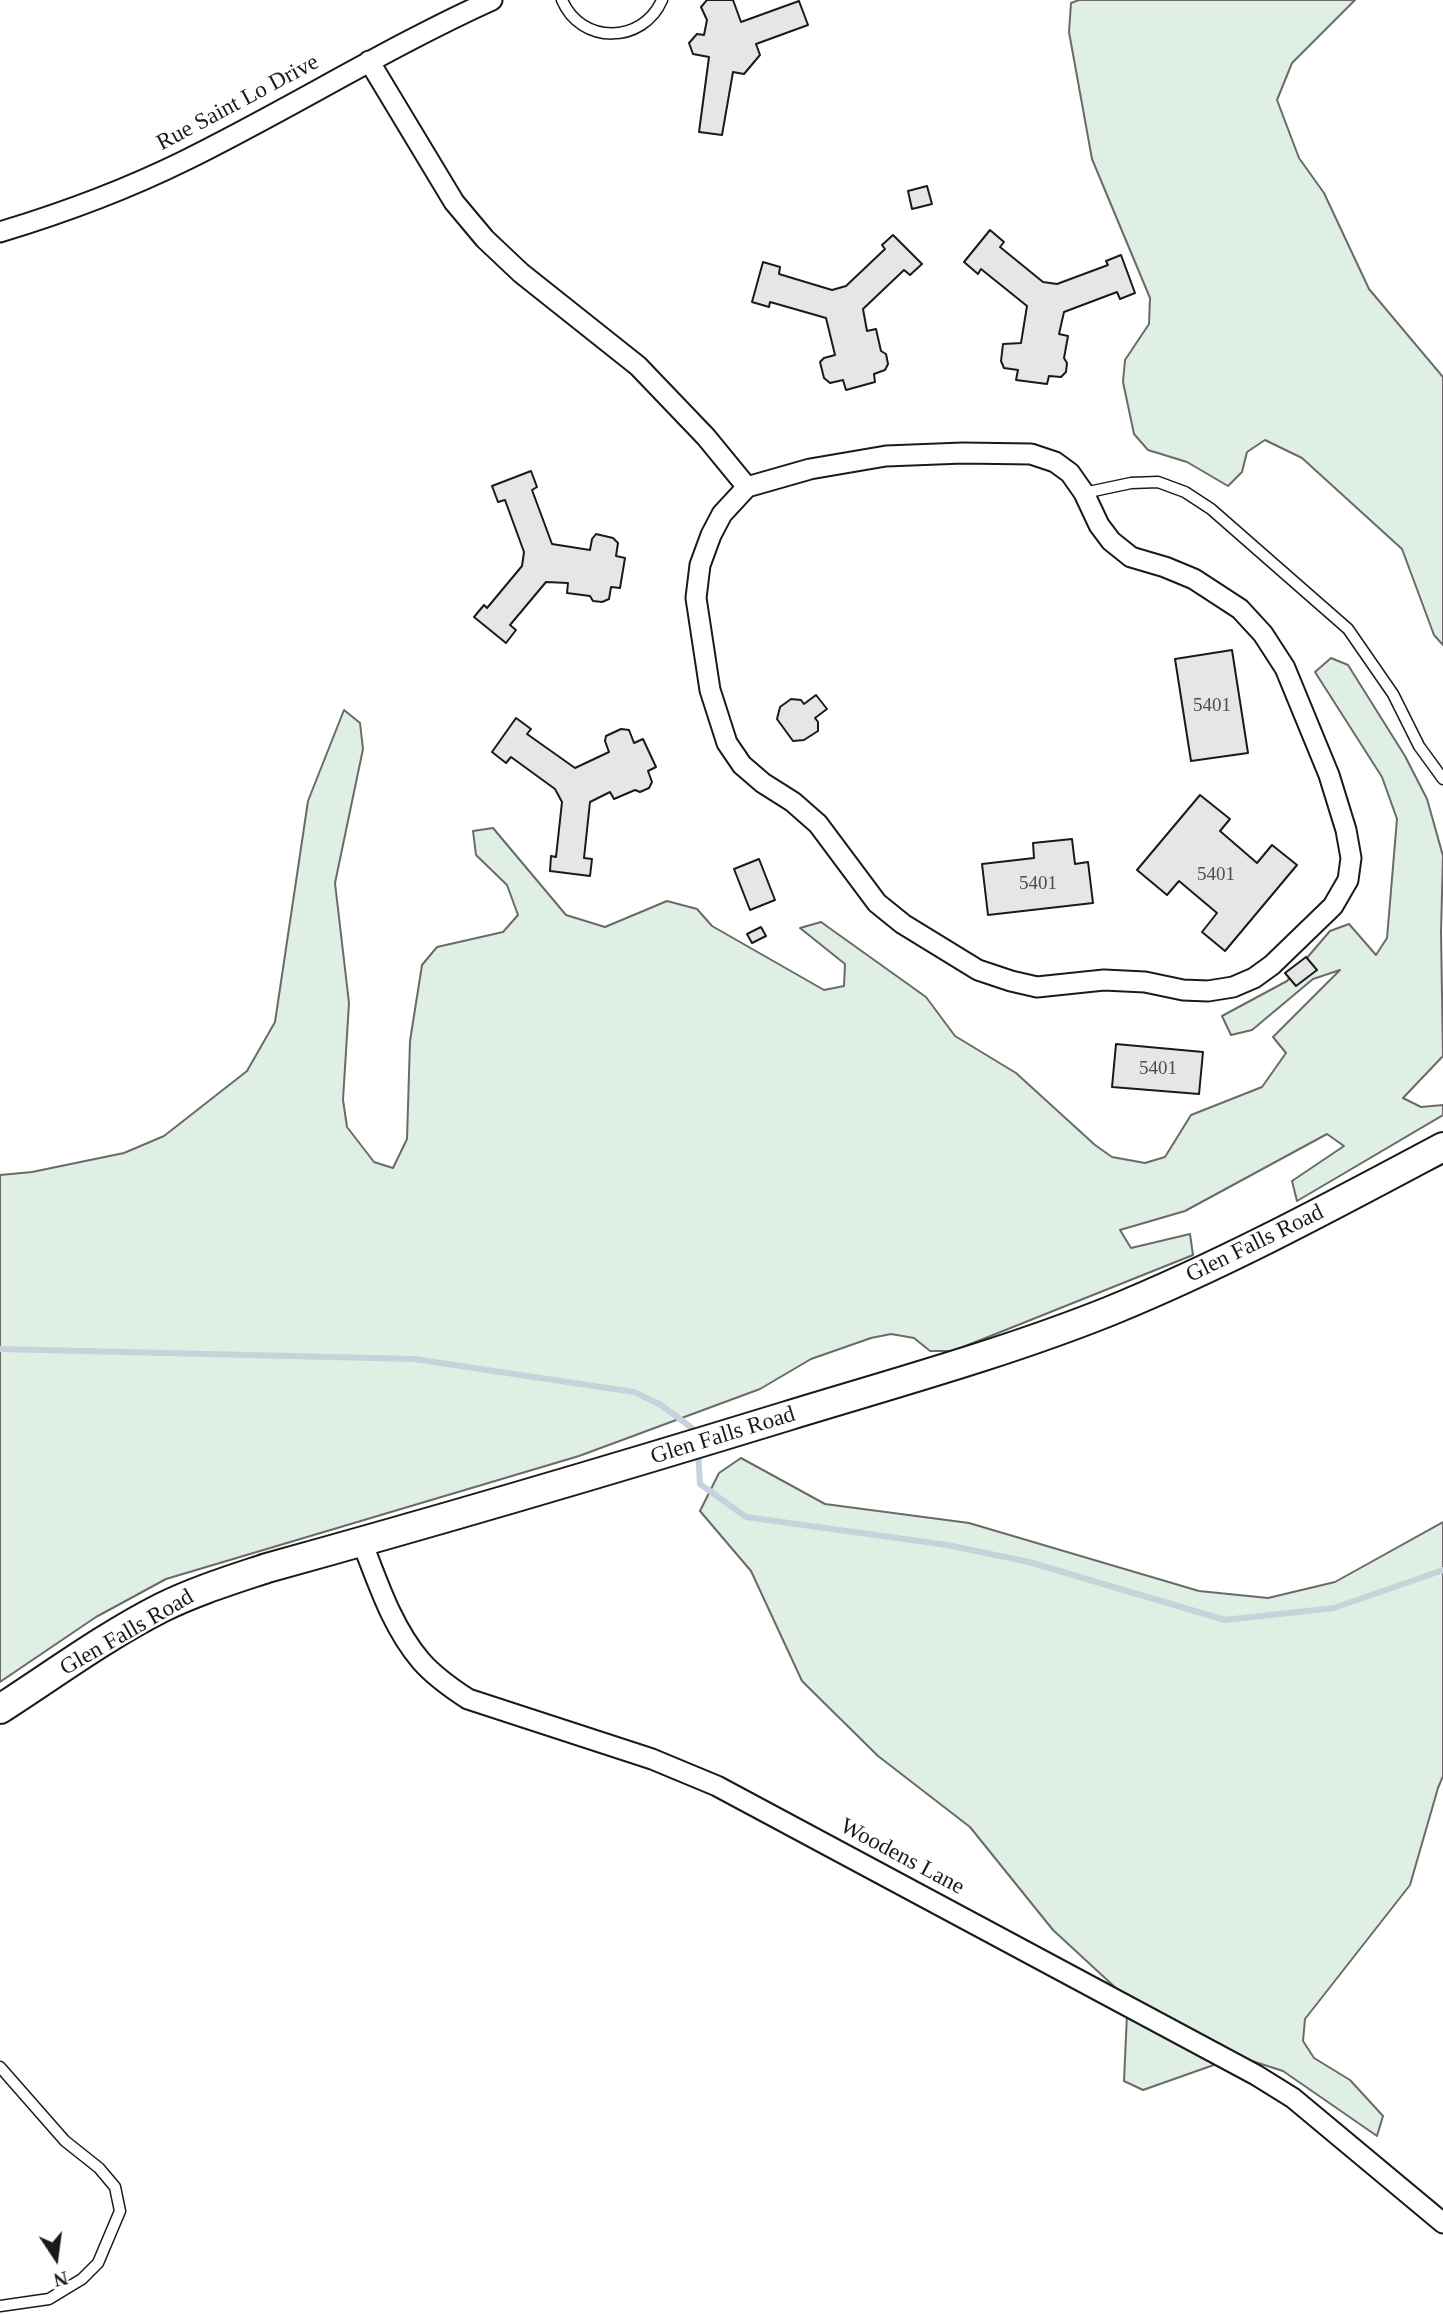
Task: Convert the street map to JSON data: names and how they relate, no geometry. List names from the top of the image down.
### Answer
{
  "streets": {
    "street": ["Rue Saint Lo Drive", "Glen Falls Road", "Woodens Lane"]
  },
  "crossings": [
    ["Glen Falls Road", "Woodens Lane"]
  ],
  "house_numbers": [
    "5401",
    "5401",
    "5401",
    "5401"
  ],
  "north": "bottom"
}
